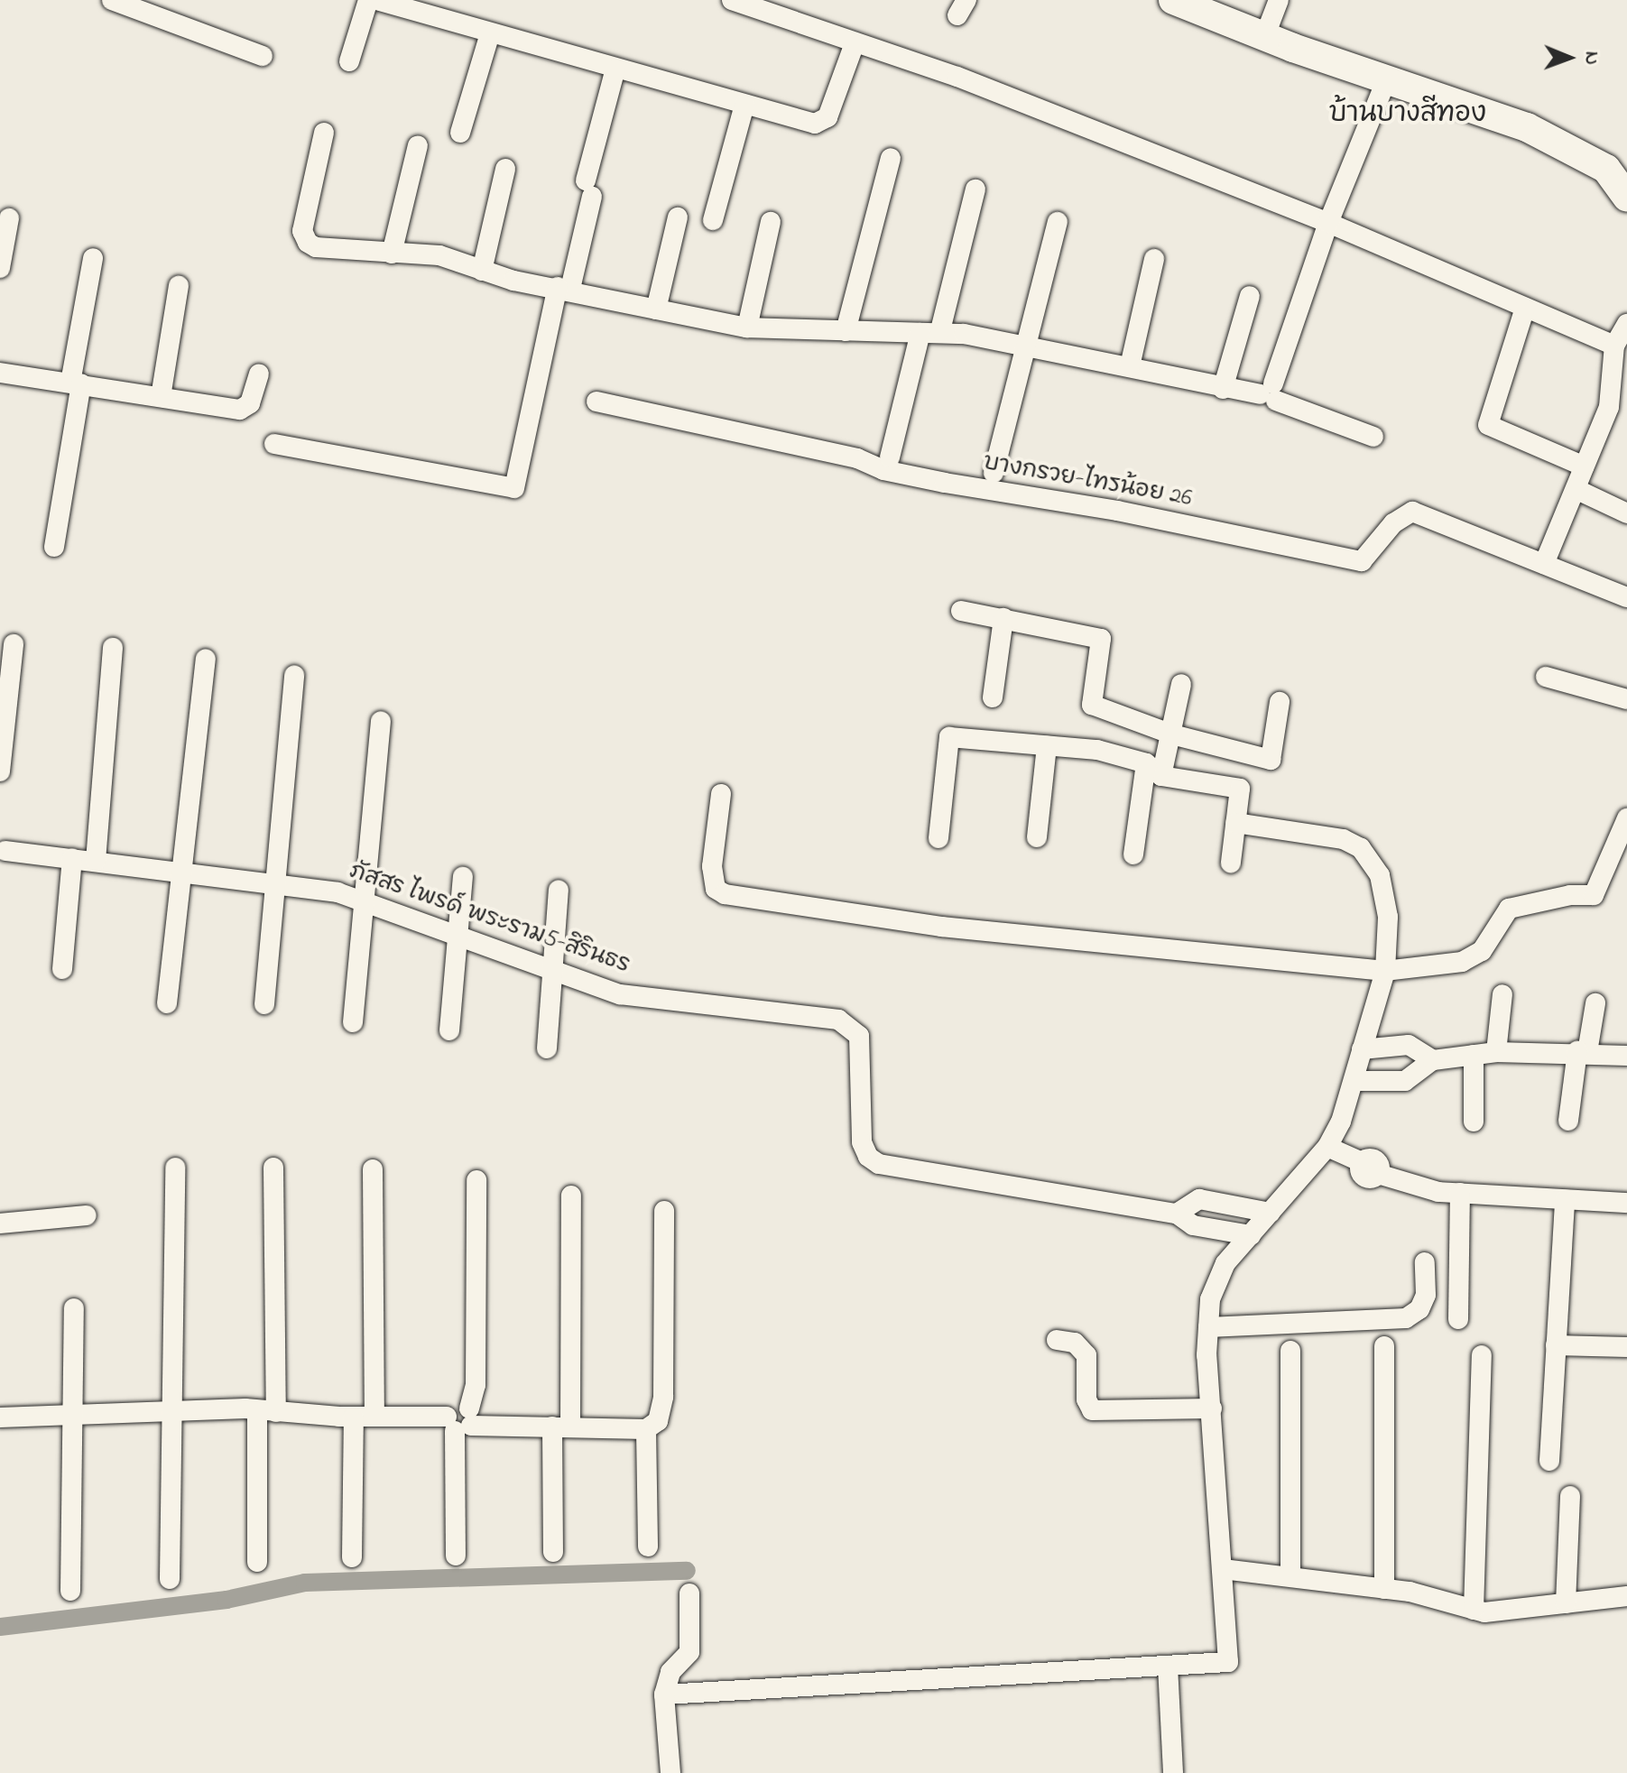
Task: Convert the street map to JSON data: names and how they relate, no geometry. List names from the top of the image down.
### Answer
{
  "streets": {
    "street": ["บางกรวย-ไทรน้อย 26", "ภัสสร ไพรด์ พระราม5-สิรินธร"]
  },
  "districts": ["บ้านบางสีทอง"],
  "north": "right"
}
